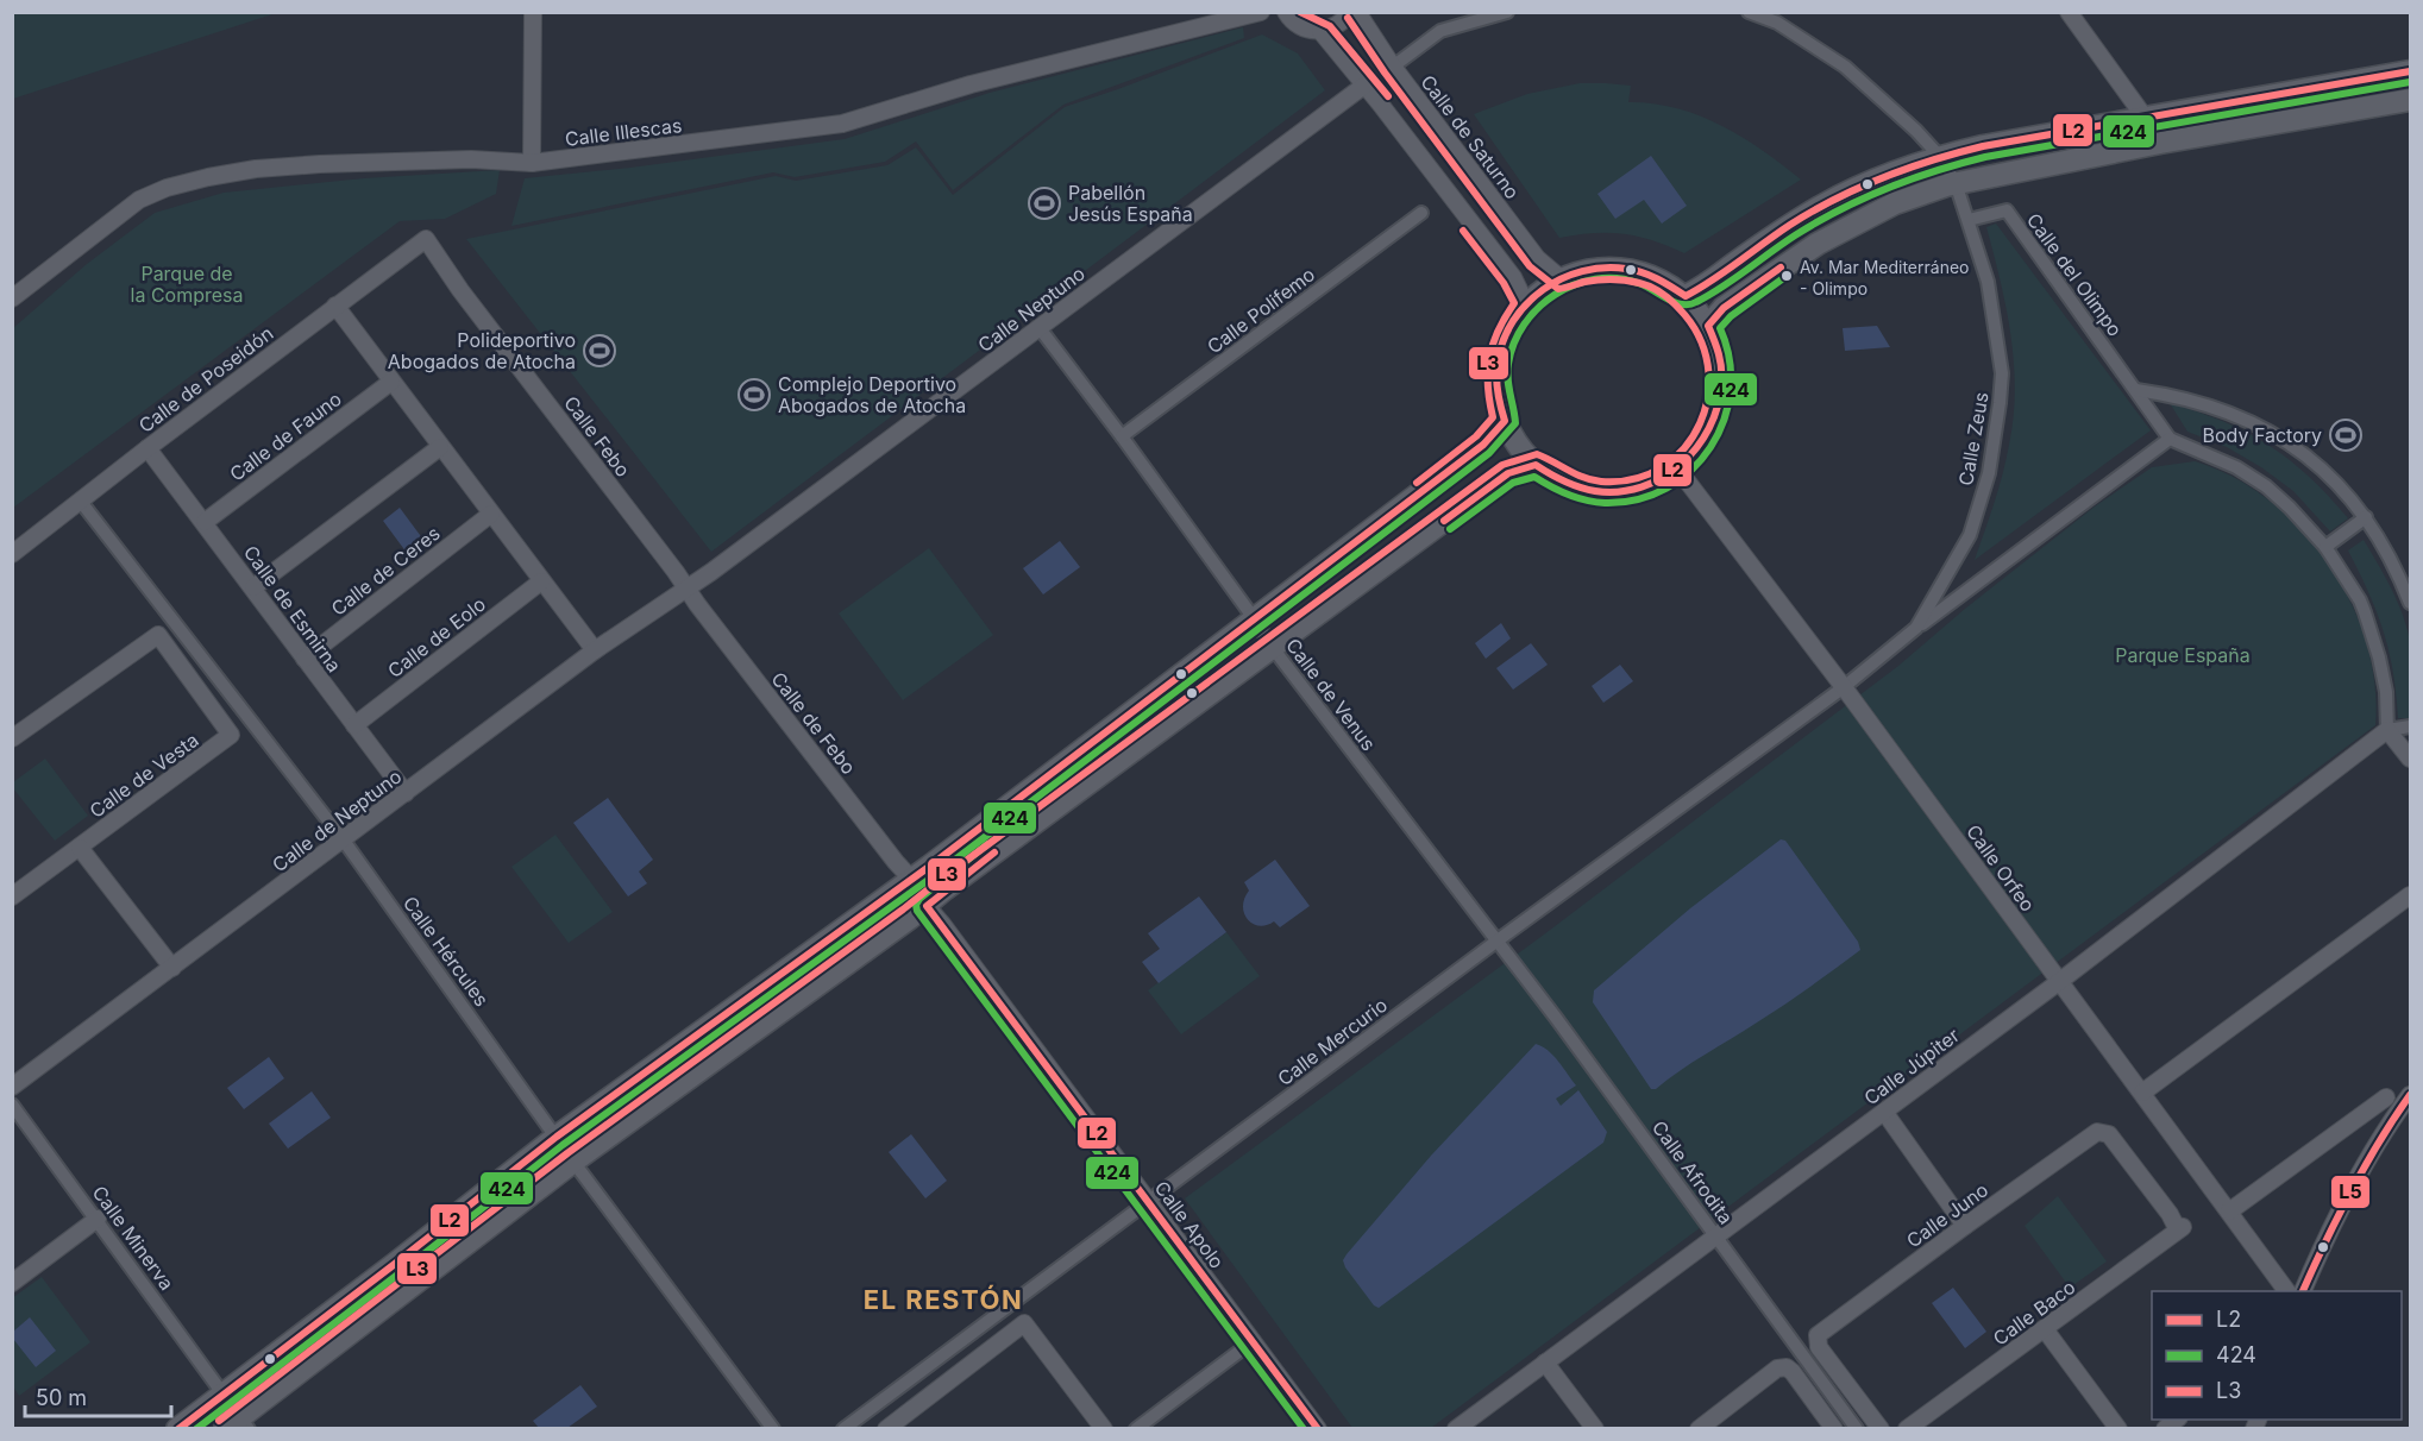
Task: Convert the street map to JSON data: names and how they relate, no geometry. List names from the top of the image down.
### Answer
{
  "streets": {
    "street": [
      "Calle Illescas",
      "Calle de Saturno",
      "Calle del Olimpo",
      "Calle Neptuno",
      "Calle Polifemo",
      "Calle de Poseidón",
      "Calle de Fauno",
      "Calle Febo",
      "Calle Zeus",
      "Calle de Ceres",
      "Calle de Esmirna",
      "Calle de Eolo",
      "Calle de Venus",
      "Calle de Febo",
      "Calle de Vesta",
      "Calle de Neptuno",
      "Calle Orfeo",
      "Calle Hércules",
      "Calle Mercurio",
      "Calle Júpiter",
      "Calle Afrodita",
      "Calle Juno",
      "Calle Apolo",
      "Calle Minerva",
      "Calle Baco"
    ]
  },
  "crossings": [
    ["Calle de Saturno", "Calle Orfeo"],
    ["Calle del Olimpo", "Calle Zeus"],
    ["Calle Neptuno", "Calle Febo"],
    ["Calle Neptuno", "Calle de Venus"],
    ["Calle Neptuno", "Calle de Febo"],
    ["Calle Neptuno", "Calle de Neptuno"],
    ["Calle Polifemo", "Calle de Venus"],
    ["Calle de Poseidón", "Calle Febo"],
    ["Calle de Poseidón", "Calle de Esmirna"],
    ["Calle de Poseidón", "Calle Hércules"],
    ["Calle de Fauno", "Calle de Esmirna"],
    ["Calle Febo", "Calle de Febo"],
    ["Calle Febo", "Calle de Neptuno"],
    ["Calle Zeus", "Calle Orfeo"],
    ["Calle Zeus", "Calle Mercurio"],
    ["Calle de Ceres", "Calle de Esmirna"],
    ["Calle de Esmirna", "Calle de Eolo"],
    ["Calle de Esmirna", "Calle de Neptuno"],
    ["Calle de Venus", "Calle Mercurio"],
    ["Calle de Venus", "Calle Afrodita"],
    ["Calle de Febo", "Calle de Neptuno"],
    ["Calle de Neptuno", "Calle Hércules"],
    ["Calle Orfeo", "Calle Mercurio"],
    ["Calle Orfeo", "Calle Júpiter"],
    ["Calle Mercurio", "Calle Afrodita"],
    ["Calle Mercurio", "Calle Apolo"],
    ["Calle Júpiter", "Calle Afrodita"],
    ["Calle Juno", "Calle Baco"]
  ],
  "districts": ["EL RESTÓN"],
  "parks": ["Parque de la Compresa", "Parque España"],
  "places": {
    "sports": [
      "Pabellón Jesús España",
      "Polideportivo Abogados de Atocha",
      "Complejo Deportivo Abogados de Atocha",
      "Body Factory"
    ],
    "other": ["Av. Mar Mediterráneo - Olimpo"]
  },
  "lines": [
    "transit line L3",
    "transit line L2",
    "transit line 424",
    "transit line L5"
  ],
  "legend": ["L2", "424", "L3"],
  "scale_bar": "50 m"
}
